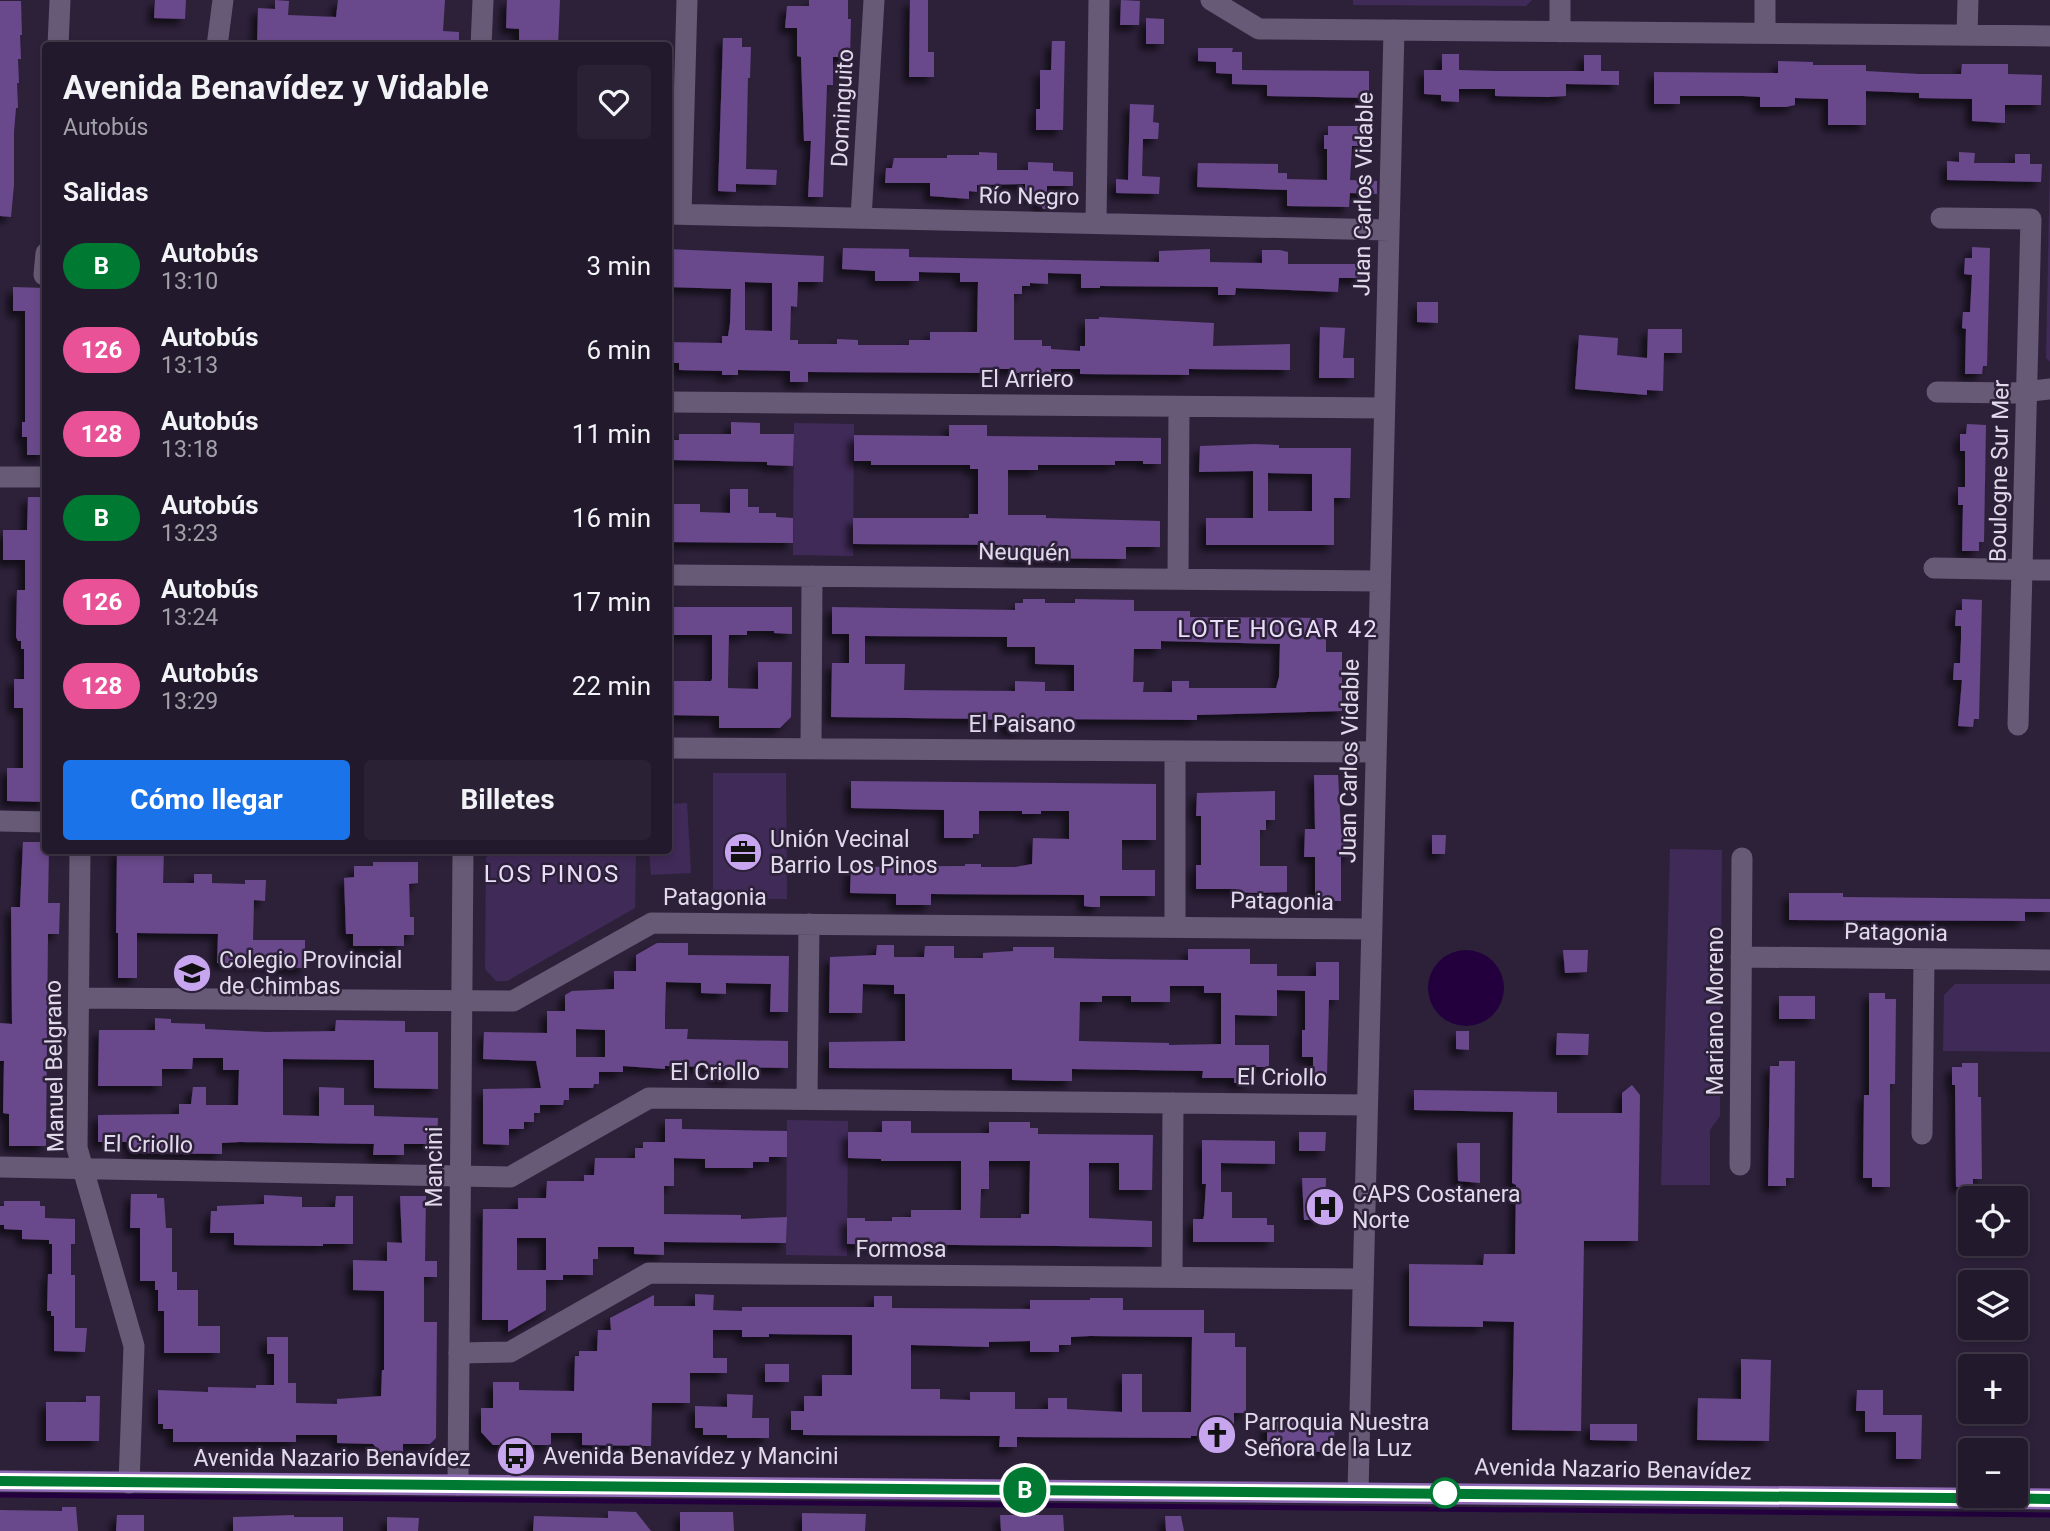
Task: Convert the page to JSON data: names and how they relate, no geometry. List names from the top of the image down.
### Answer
{
  "streets": {
    "main road": ["Avenida Nazario Benavídez"],
    "street": [
      "Dominguito",
      "Juan Carlos Vidable",
      "Río Negro",
      "El Arriero",
      "Boulogne Sur Mer",
      "Neuquén",
      "El Paisano",
      "Patagonia",
      "Mariano Moreno",
      "Manuel Belgrano",
      "El Criollo",
      "Mancini",
      "Formosa"
    ]
  },
  "crossings": [
    ["Dominguito", "Río Negro"],
    ["Juan Carlos Vidable", "Río Negro"],
    ["Juan Carlos Vidable", "El Arriero"],
    ["Juan Carlos Vidable", "Neuquén"],
    ["Juan Carlos Vidable", "El Paisano"],
    ["Juan Carlos Vidable", "Patagonia"],
    ["Juan Carlos Vidable", "El Criollo"],
    ["Juan Carlos Vidable", "Formosa"],
    ["Juan Carlos Vidable", "Avenida Nazario Benavídez"],
    ["Patagonia", "Mariano Moreno"],
    ["Patagonia", "Manuel Belgrano"],
    ["Patagonia", "Mancini"],
    ["Manuel Belgrano", "El Criollo"],
    ["Manuel Belgrano", "Avenida Nazario Benavídez"],
    ["El Criollo", "Mancini"],
    ["Mancini", "Formosa"],
    ["Mancini", "Avenida Nazario Benavídez"]
  ],
  "districts": ["LOTE HOGAR 42", "LOS PINOS"],
  "places": {
    "office": ["Unión Vecinal Barrio Los Pinos"],
    "school or university": ["Colegio Provincial de Chimbas"],
    "hospital": ["CAPS Costanera Norte"],
    "church": ["Parroquia Nuestra Señora de la Luz"],
    "bus stop": ["Avenida Benavídez y Mancini"]
  },
  "lines": ["bus line B"],
  "page": {
    "on_map": "B",
    "heading": [
      ["Avenida Benavídez y Vidable", "Autobús"],
      "Salidas"
    ],
    "list": [
      {
        "mark": "B",
        "name": "Autobús",
        "note": "13:10",
        "value": "3 min"
      },
      {
        "mark": "126",
        "name": "Autobús",
        "note": "13:13",
        "value": "6 min"
      },
      {
        "mark": "128",
        "name": "Autobús",
        "note": "13:18",
        "value": "11 min"
      },
      {
        "mark": "B",
        "name": "Autobús",
        "note": "13:23",
        "value": "16 min"
      },
      {
        "mark": "126",
        "name": "Autobús",
        "note": "13:24",
        "value": "17 min"
      },
      {
        "mark": "128",
        "name": "Autobús",
        "note": "13:29",
        "value": "22 min"
      }
    ],
    "buttons": ["Cómo llegar", "Billetes"],
    "map_buttons": ["+", "−"]
  }
}
